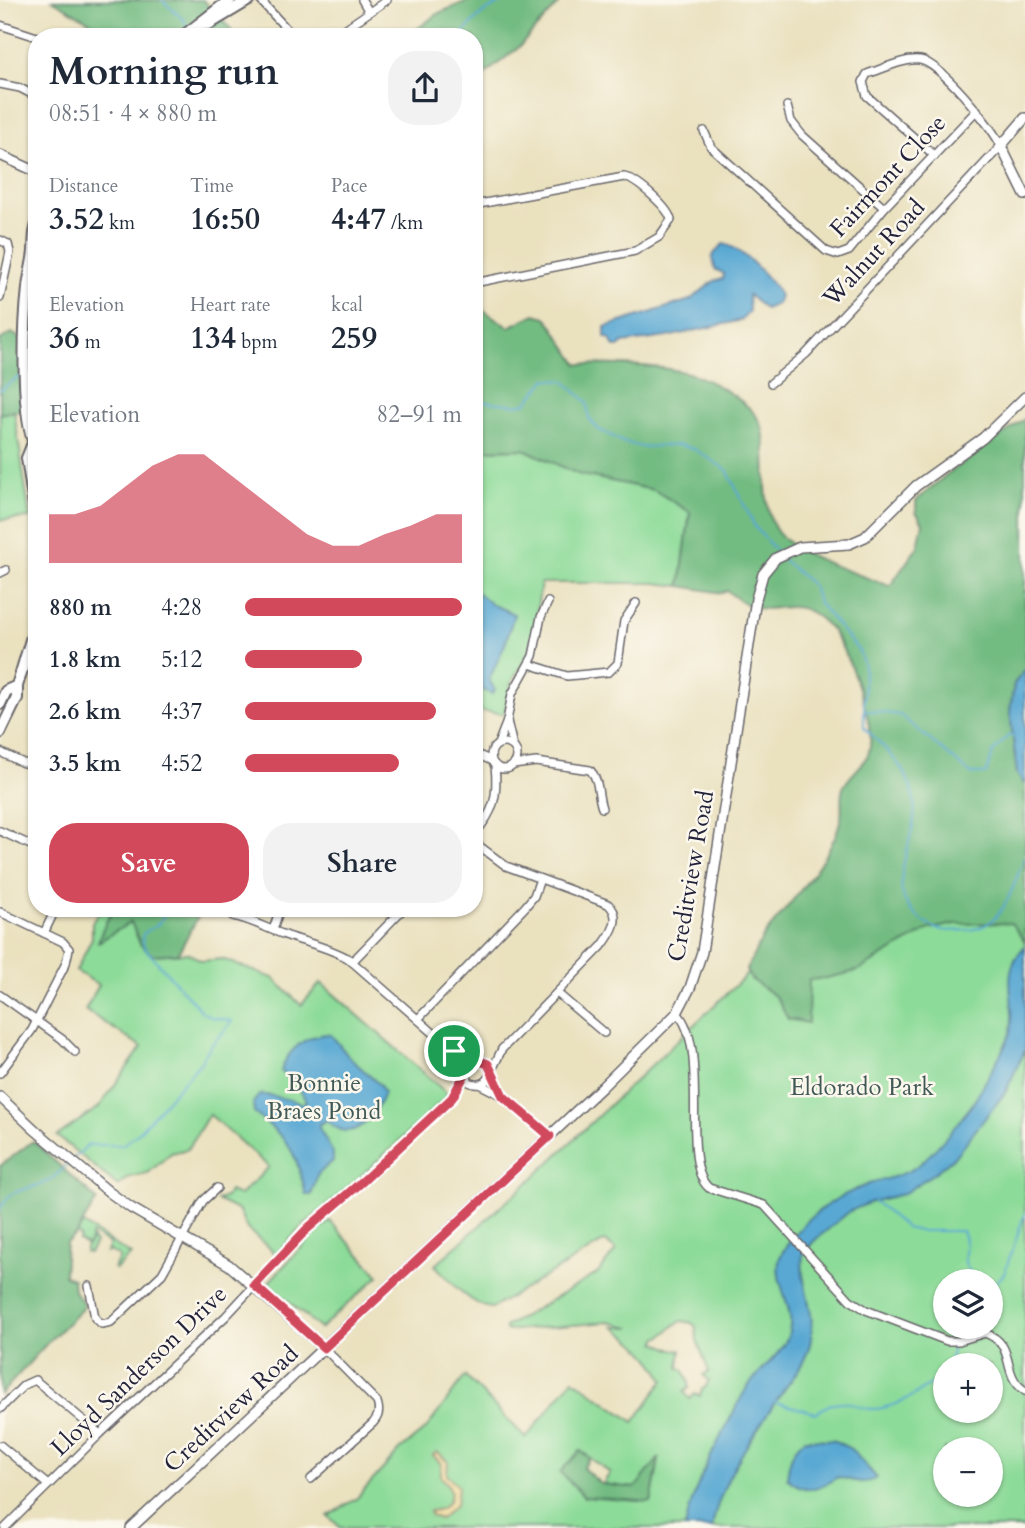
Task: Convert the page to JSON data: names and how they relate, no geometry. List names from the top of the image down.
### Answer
{
  "streets": {
    "street": [
      "Fairmont Close",
      "Walnut Road",
      "Creditview Road",
      "Lloyd Sanderson Drive"
    ]
  },
  "parks": ["Bonnie Braes Pond", "Eldorado Park"],
  "page": {
    "heading": ["Morning run", "08:51 · 4 × 880 m"],
    "stats": [
      ["Distance", "3.52 km"],
      ["Time", "16:50"],
      ["Pace", "4:47 /km"],
      ["Elevation", "36 m"],
      ["Heart rate", "134 bpm"],
      ["kcal", "259"]
    ],
    "chart": ["Elevation", "82–91 m"],
    "list": [
      {
        "name": "880 m",
        "note": "4:28"
      },
      {
        "name": "1.8 km",
        "note": "5:12"
      },
      {
        "name": "2.6 km",
        "note": "4:37"
      },
      {
        "name": "3.5 km",
        "note": "4:52"
      }
    ],
    "buttons": ["Save", "Share"],
    "map_buttons": ["+", "−"]
  }
}
